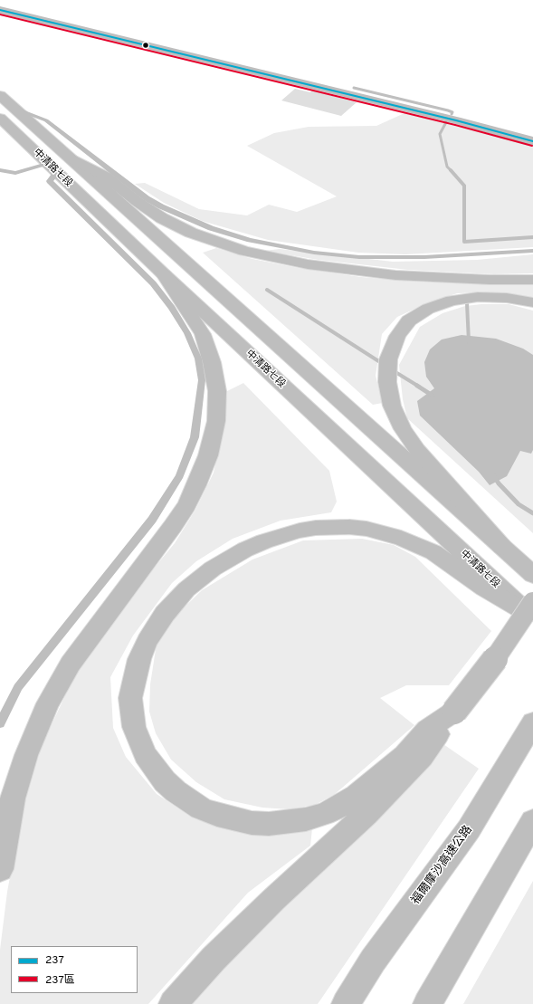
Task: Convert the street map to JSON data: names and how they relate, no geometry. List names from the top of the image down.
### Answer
{
  "streets": {
    "main road": ["中清路七段", "福爾摩沙高速公路"]
  },
  "lines": ["transit line 237", "transit line 237區"],
  "legend": ["237", "237區"]
}
